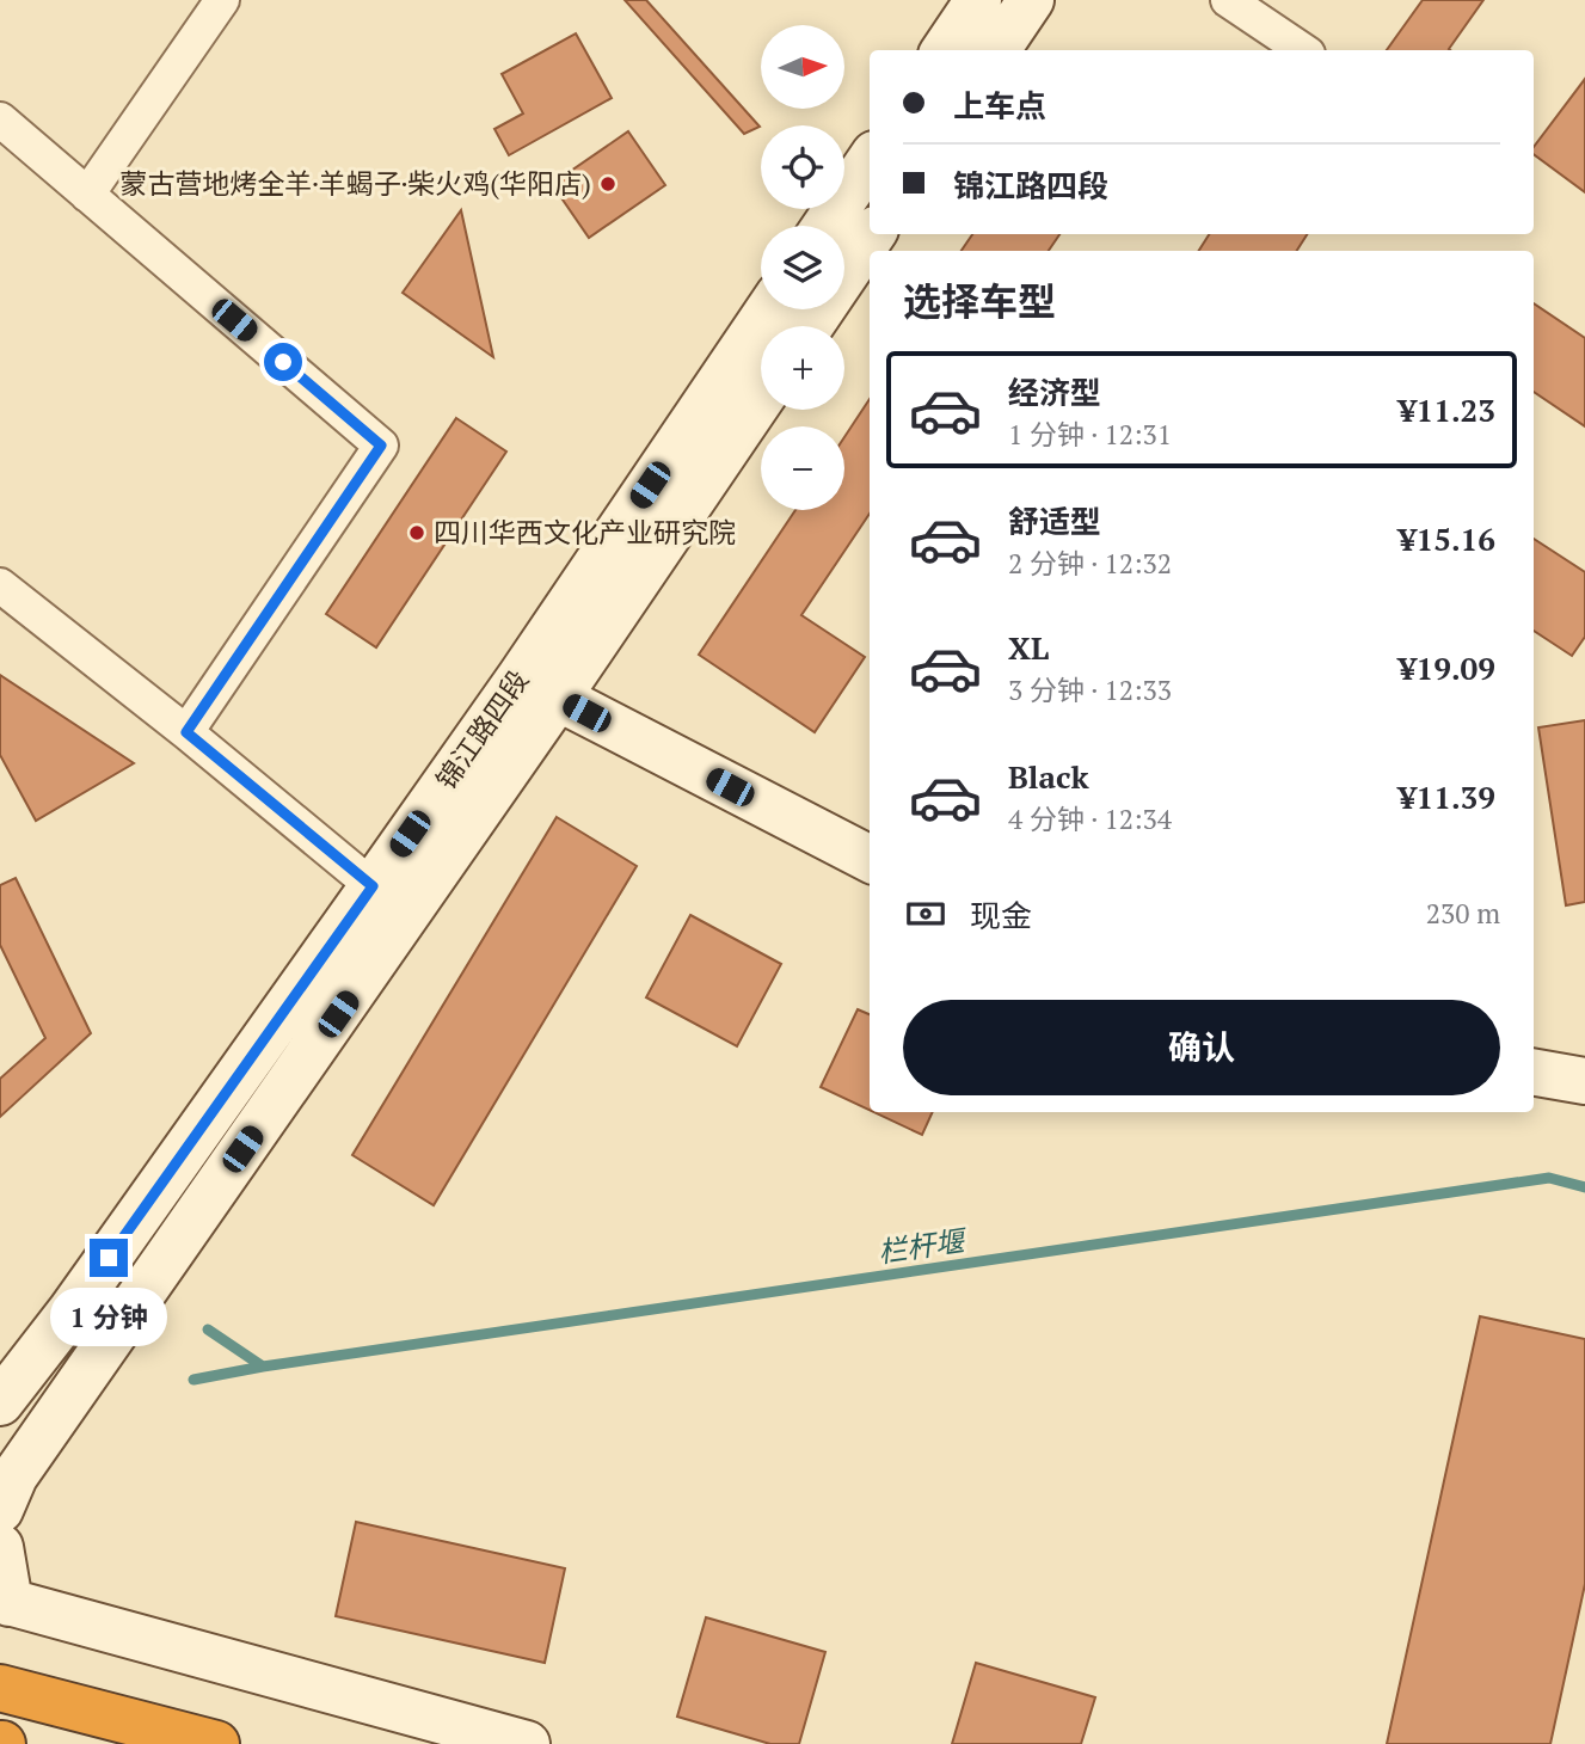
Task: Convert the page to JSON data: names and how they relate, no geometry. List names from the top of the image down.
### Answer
{
  "streets": {
    "street": ["锦江路四段"]
  },
  "water": ["栏杆堰"],
  "places": ["蒙古营地烤全羊·羊蝎子·柴火鸡(华阳店)", "四川华西文化产业研究院"],
  "north": "right",
  "page": {
    "map_buttons": ["+", "−"],
    "banner": ["上车点", "锦江路四段"],
    "heading": "选择车型",
    "list": [
      {
        "name": "经济型",
        "note": "1 分钟 · 12:31",
        "value": "¥11.23"
      },
      {
        "name": "舒适型",
        "note": "2 分钟 · 12:32",
        "value": "¥15.16"
      },
      {
        "name": "XL",
        "note": "3 分钟 · 12:33",
        "value": "¥19.09"
      },
      {
        "name": "Black",
        "note": "4 分钟 · 12:34",
        "value": "¥11.39"
      }
    ],
    "pay": ["现金", "230 m"],
    "buttons": "确认",
    "bubble": "1 分钟"
  }
}
